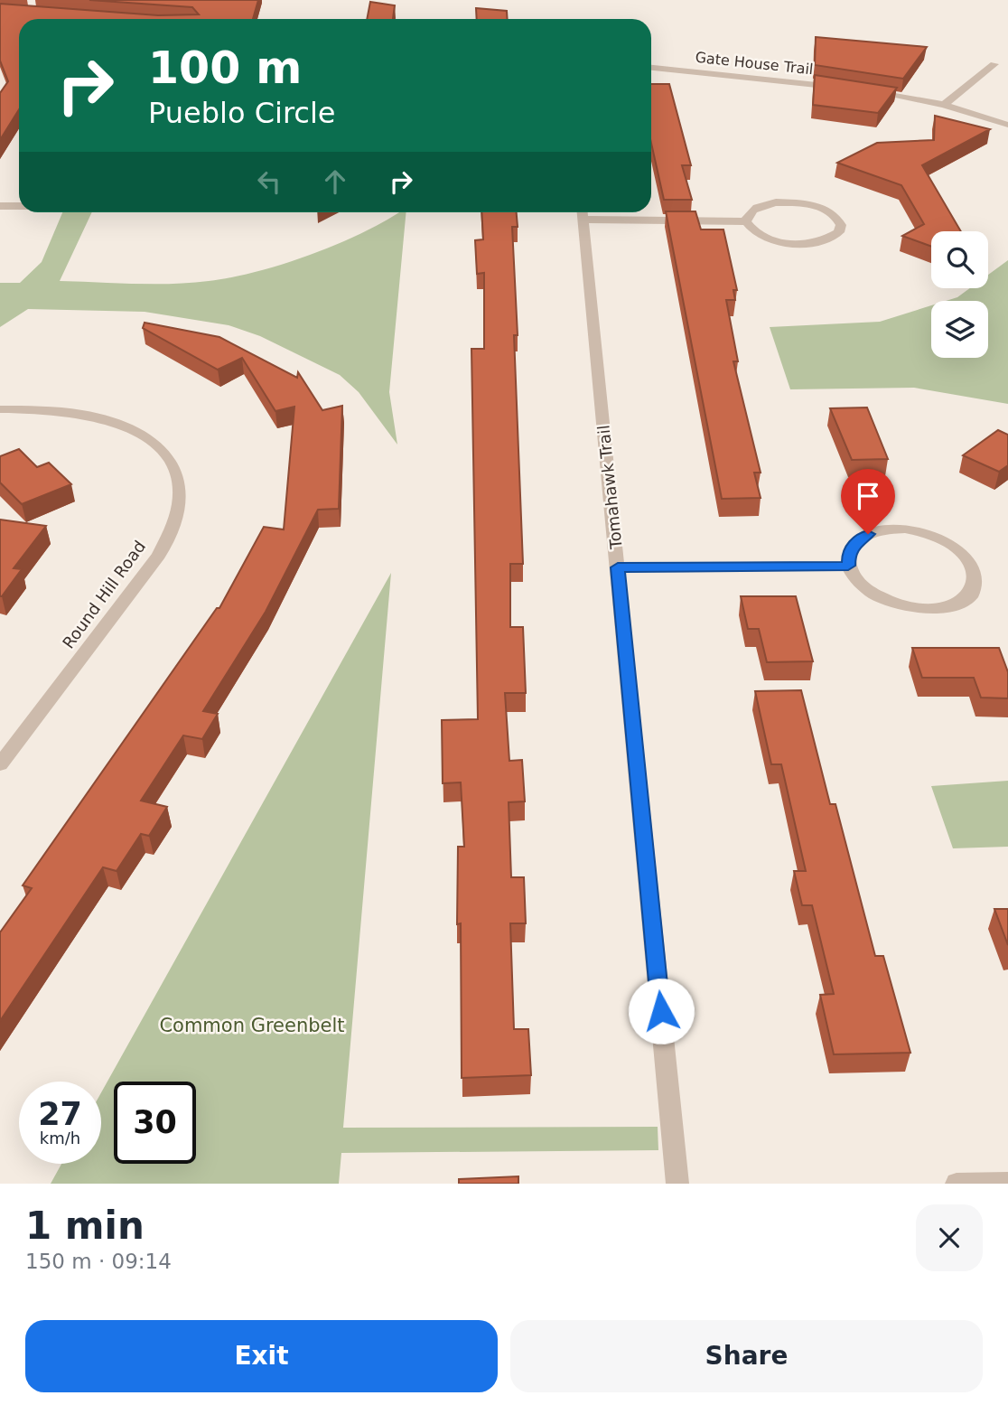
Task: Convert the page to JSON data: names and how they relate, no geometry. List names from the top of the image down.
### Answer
{
  "streets": {
    "street": ["Gate House Trail", "Tomahawk Trail", "Round Hill Road"]
  },
  "parks": ["Common Greenbelt"],
  "page": {
    "turn": ["100 m", "Pueblo Circle"],
    "speed": "27 km/h",
    "limit": "30",
    "heading": ["1 min", "150 m · 09:14"],
    "buttons": ["Exit", "Share"]
  }
}
